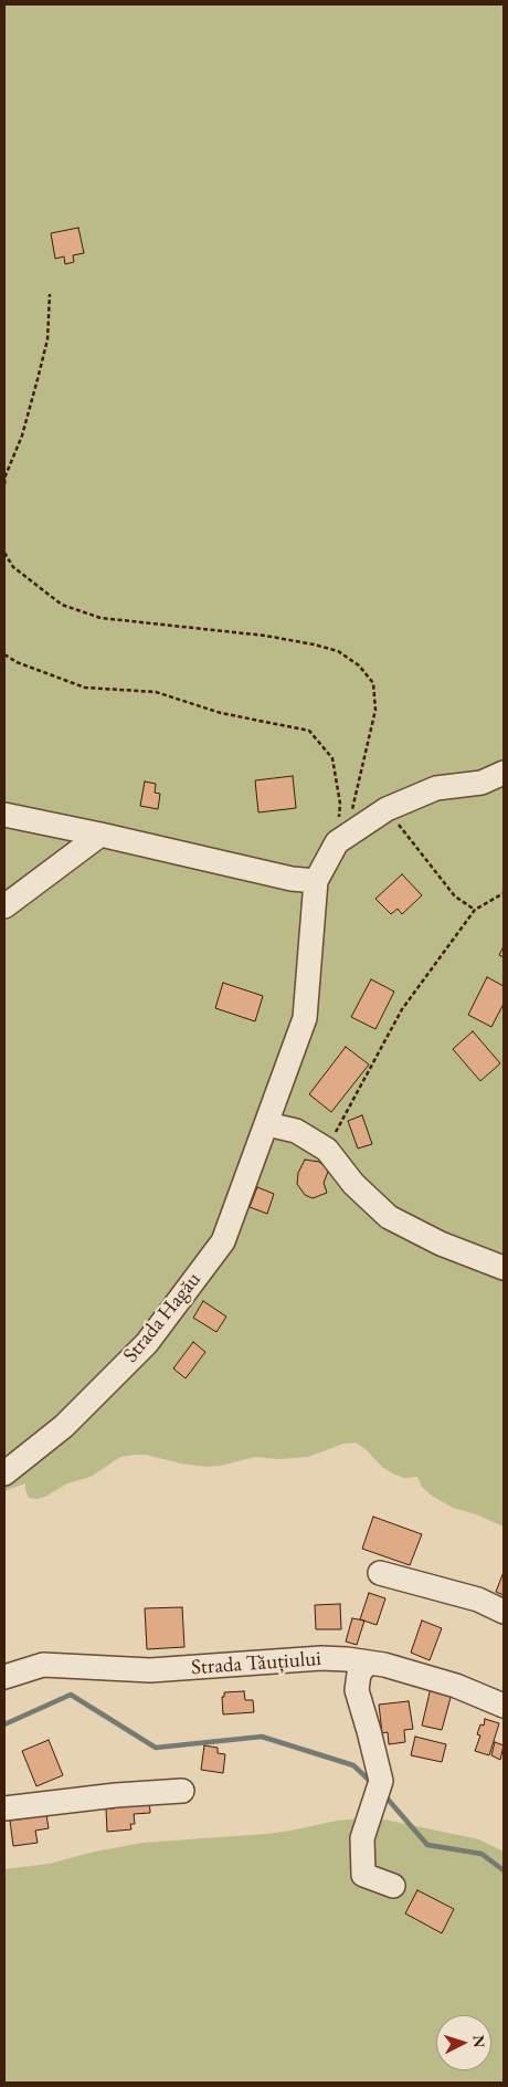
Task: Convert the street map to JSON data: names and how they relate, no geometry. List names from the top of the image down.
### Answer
{
  "streets": {
    "street": ["Strada Hagău", "Strada Tăuțiului"]
  },
  "north": "right"
}
